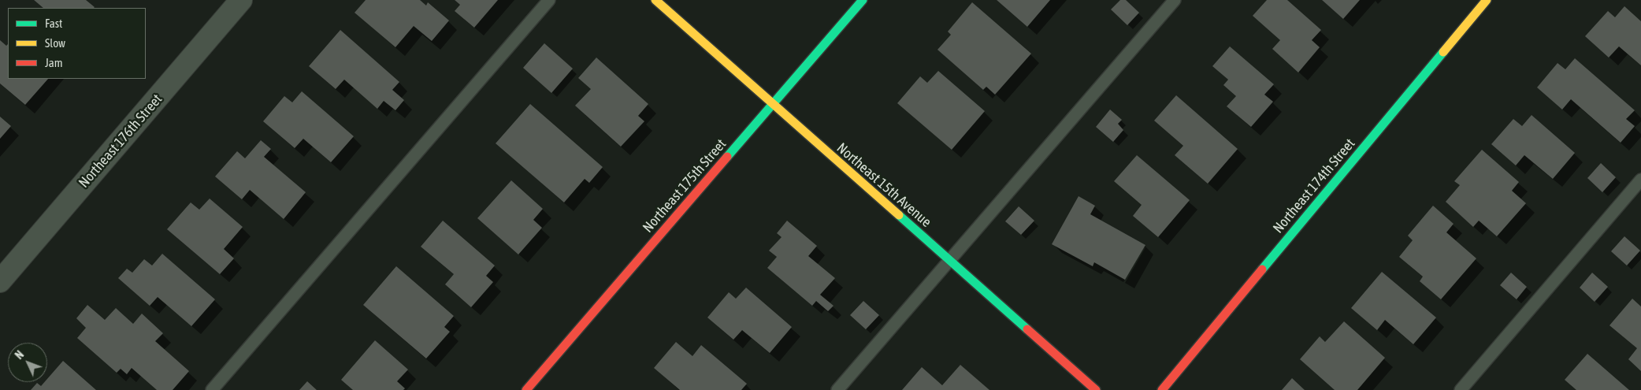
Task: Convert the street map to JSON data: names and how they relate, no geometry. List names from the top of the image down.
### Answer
{
  "streets": {
    "street": [
      "Northeast 176th Street",
      "Northeast 15th Avenue",
      "Northeast 175th Street",
      "Northeast 174th Street"
    ]
  },
  "crossings": [
    ["Northeast 15th Avenue", "Northeast 175th Street"]
  ],
  "legend": ["Fast", "Slow", "Jam"],
  "north": "top left"
}
